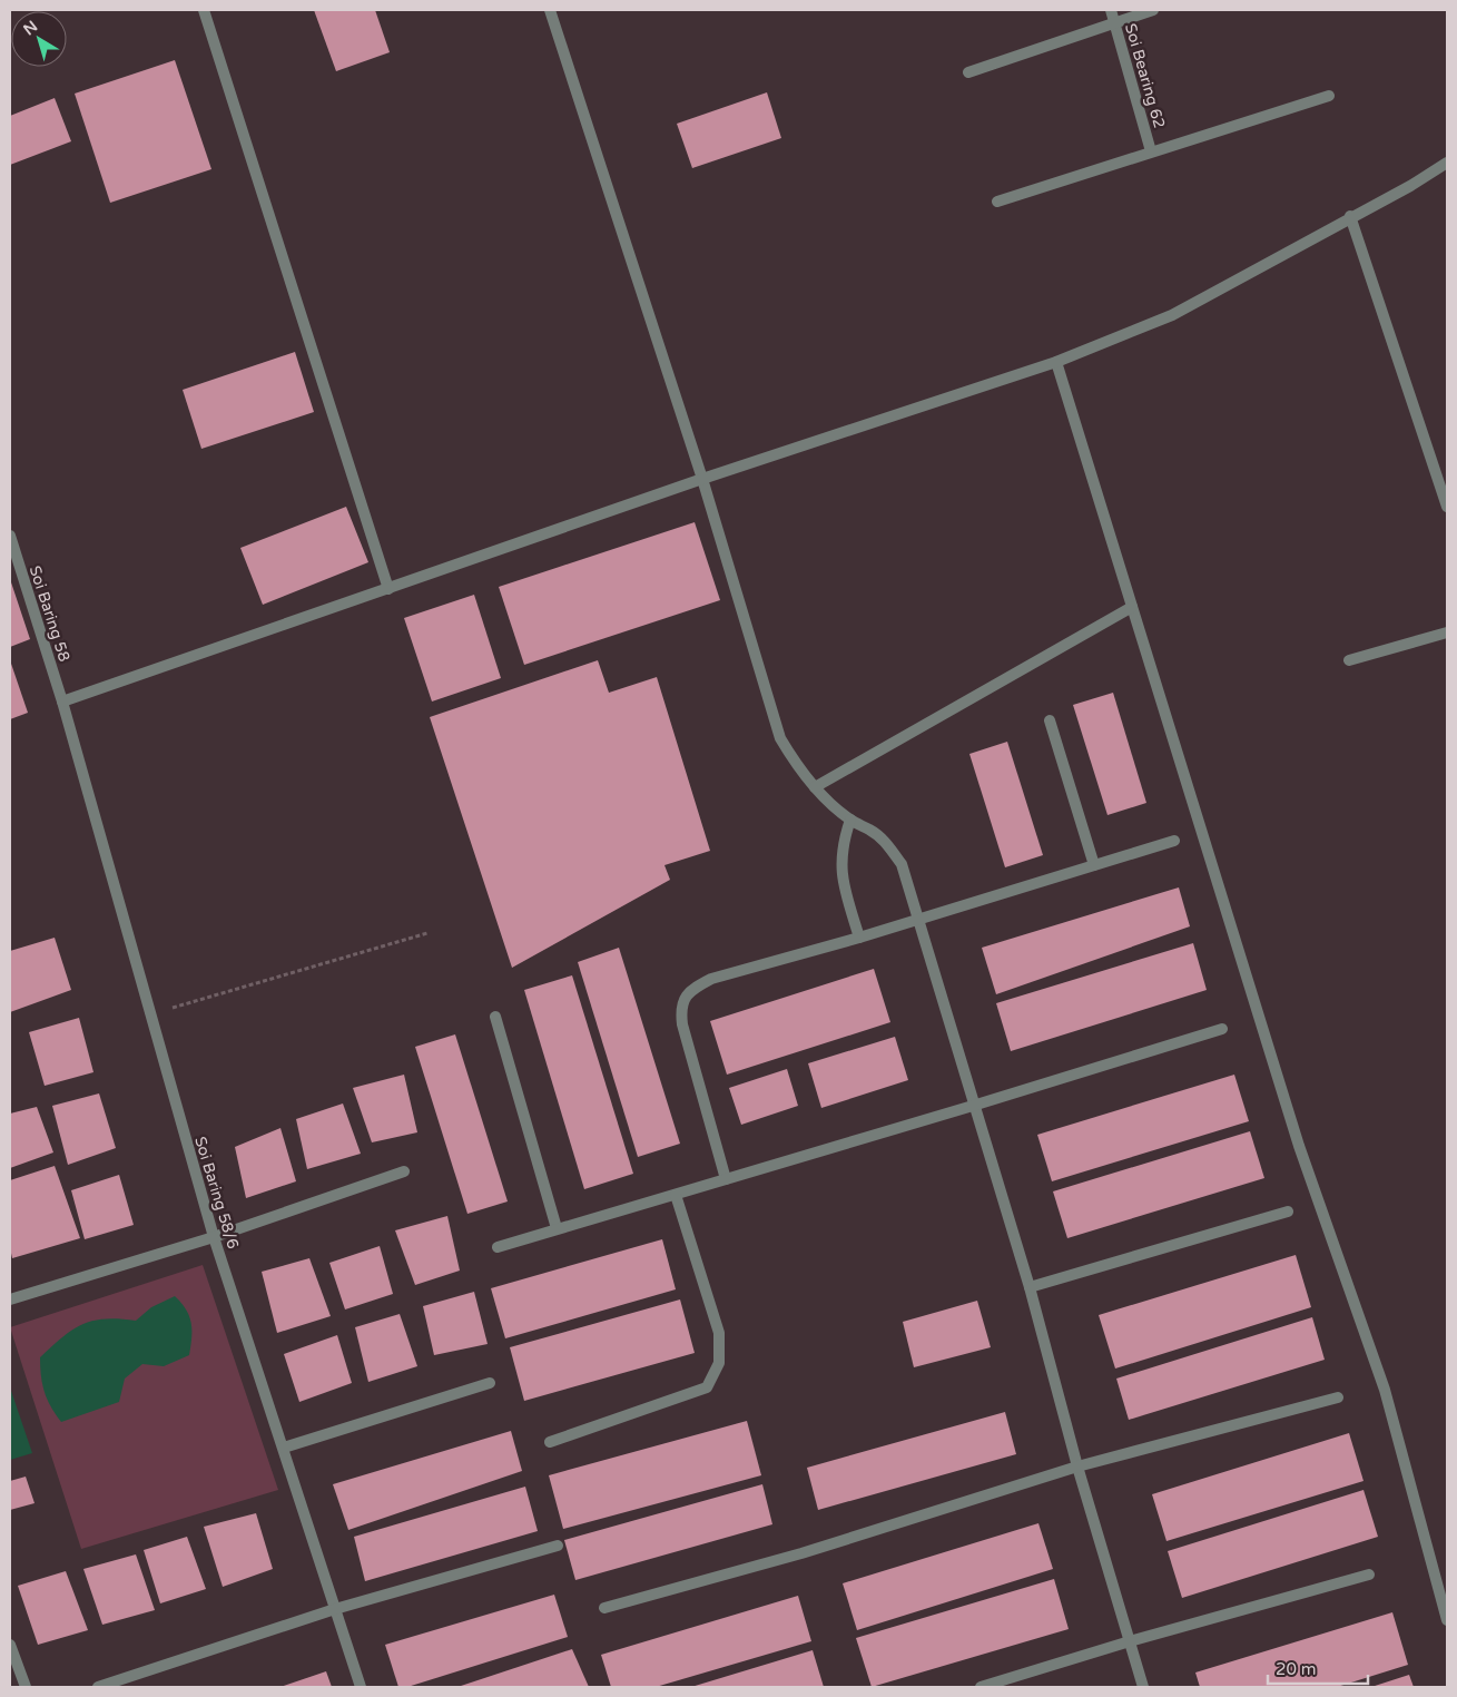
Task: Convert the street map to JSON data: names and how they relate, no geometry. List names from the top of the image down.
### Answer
{
  "streets": {
    "street": ["Soi Bearing 62", "Soi Baring 58", "Soi Baring 58/6"]
  },
  "crossings": [
    ["Soi Baring 58", "Soi Baring 58/6"]
  ],
  "scale_bar": "20 m",
  "north": "top left"
}
